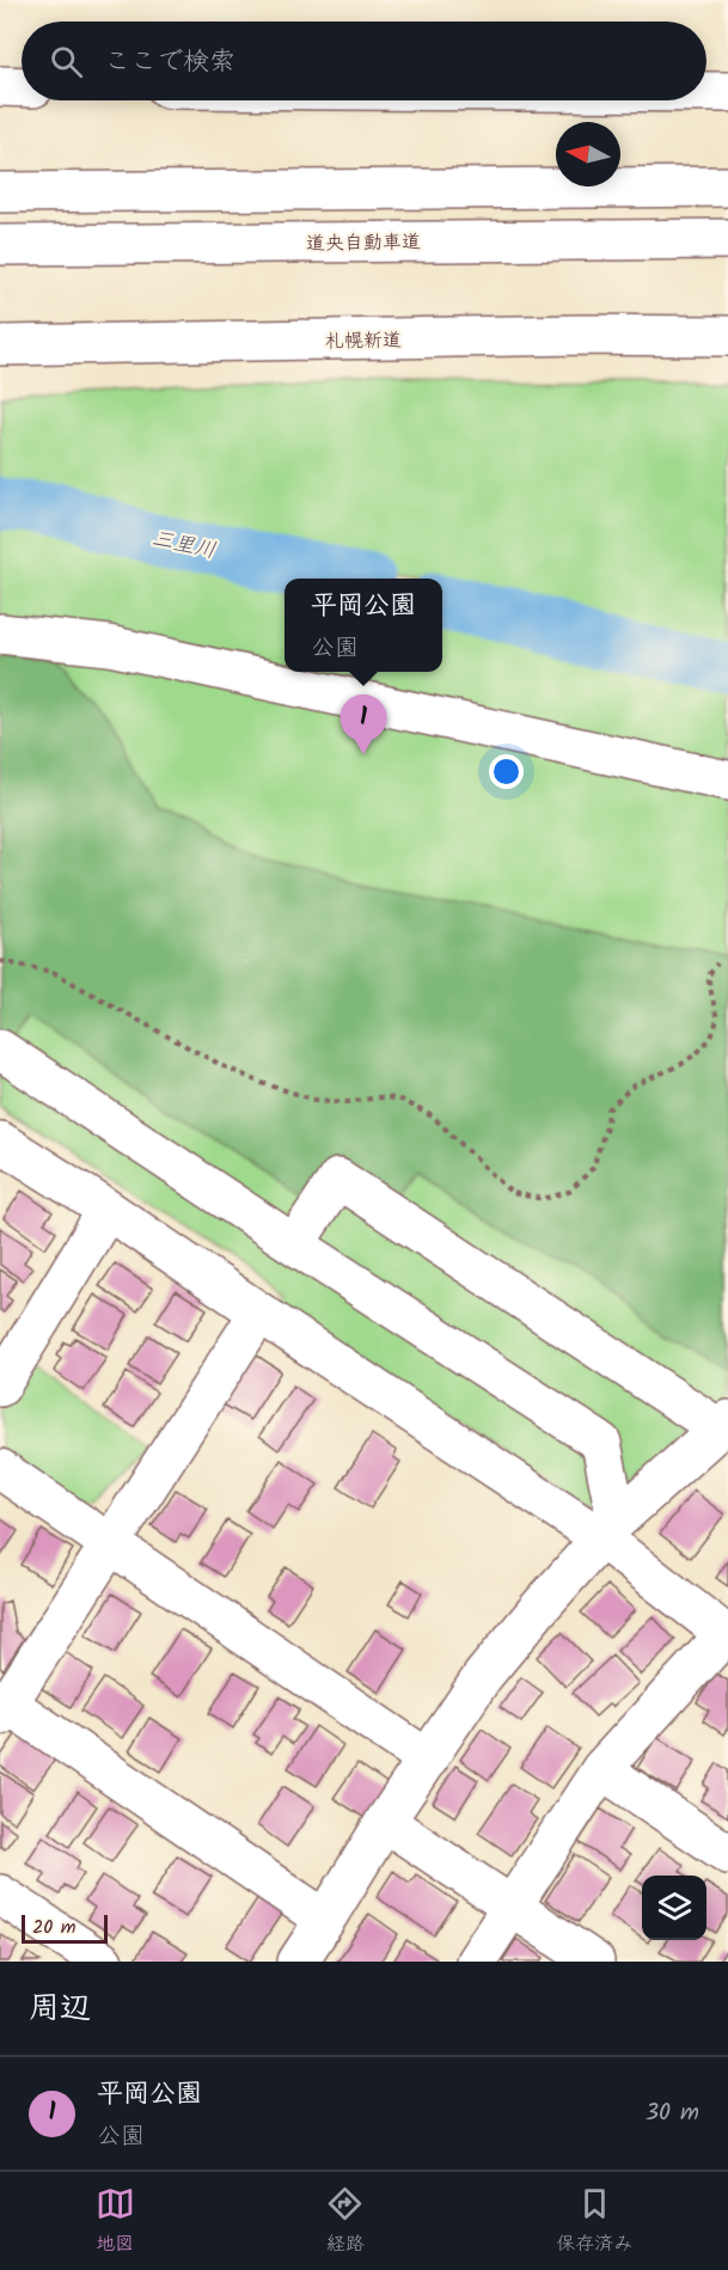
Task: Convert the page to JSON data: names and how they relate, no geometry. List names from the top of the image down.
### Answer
{
  "streets": {
    "main road": ["道央自動車道", "札幌新道"]
  },
  "water": ["三里川"],
  "scale_bar": "20 m",
  "north": "left",
  "page": {
    "search": "ここで検索",
    "popup": ["平岡公園", "公園"],
    "pins": "1",
    "scale": "20 m",
    "heading": "周辺",
    "list": [
      {
        "mark": "1",
        "name": "平岡公園",
        "note": "公園",
        "value": "30 m"
      }
    ],
    "nav": ["地図", "経路", "保存済み"]
  }
}
